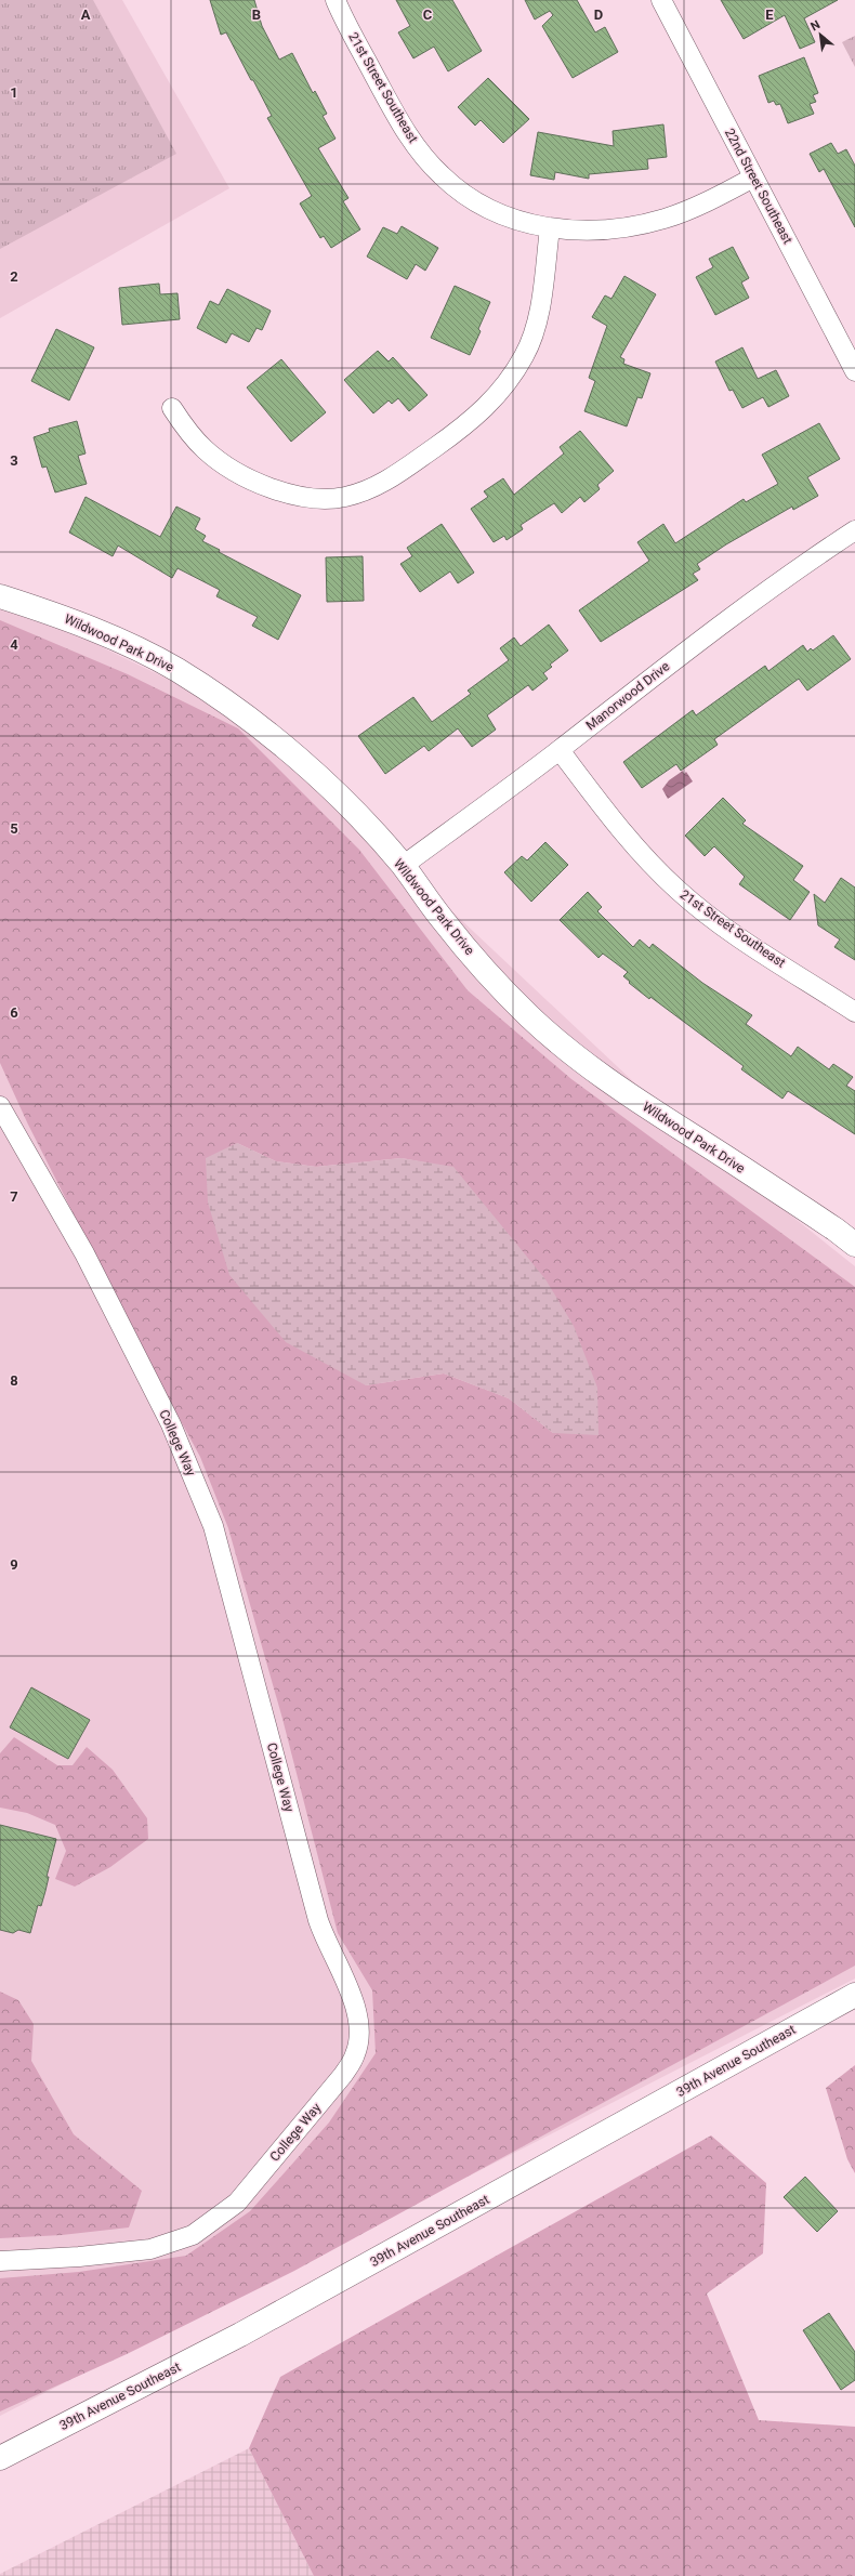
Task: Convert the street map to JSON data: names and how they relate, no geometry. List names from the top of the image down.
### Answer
{
  "streets": {
    "street": [
      "21st Street Southeast",
      "22nd Street Southeast",
      "Wildwood Park Drive",
      "Manorwood Drive",
      "College Way",
      "39th Avenue Southeast"
    ]
  },
  "crossings": [
    ["21st Street Southeast", "22nd Street Southeast"],
    ["21st Street Southeast", "Manorwood Drive"],
    ["Wildwood Park Drive", "Manorwood Drive"]
  ],
  "north": "top left",
  "grid": {
    "columns": [
      "A",
      "B",
      "C",
      "D",
      "E"
    ],
    "rows": [
      "1",
      "2",
      "3",
      "4",
      "5",
      "6",
      "7",
      "8",
      "9"
    ]
  }
}
